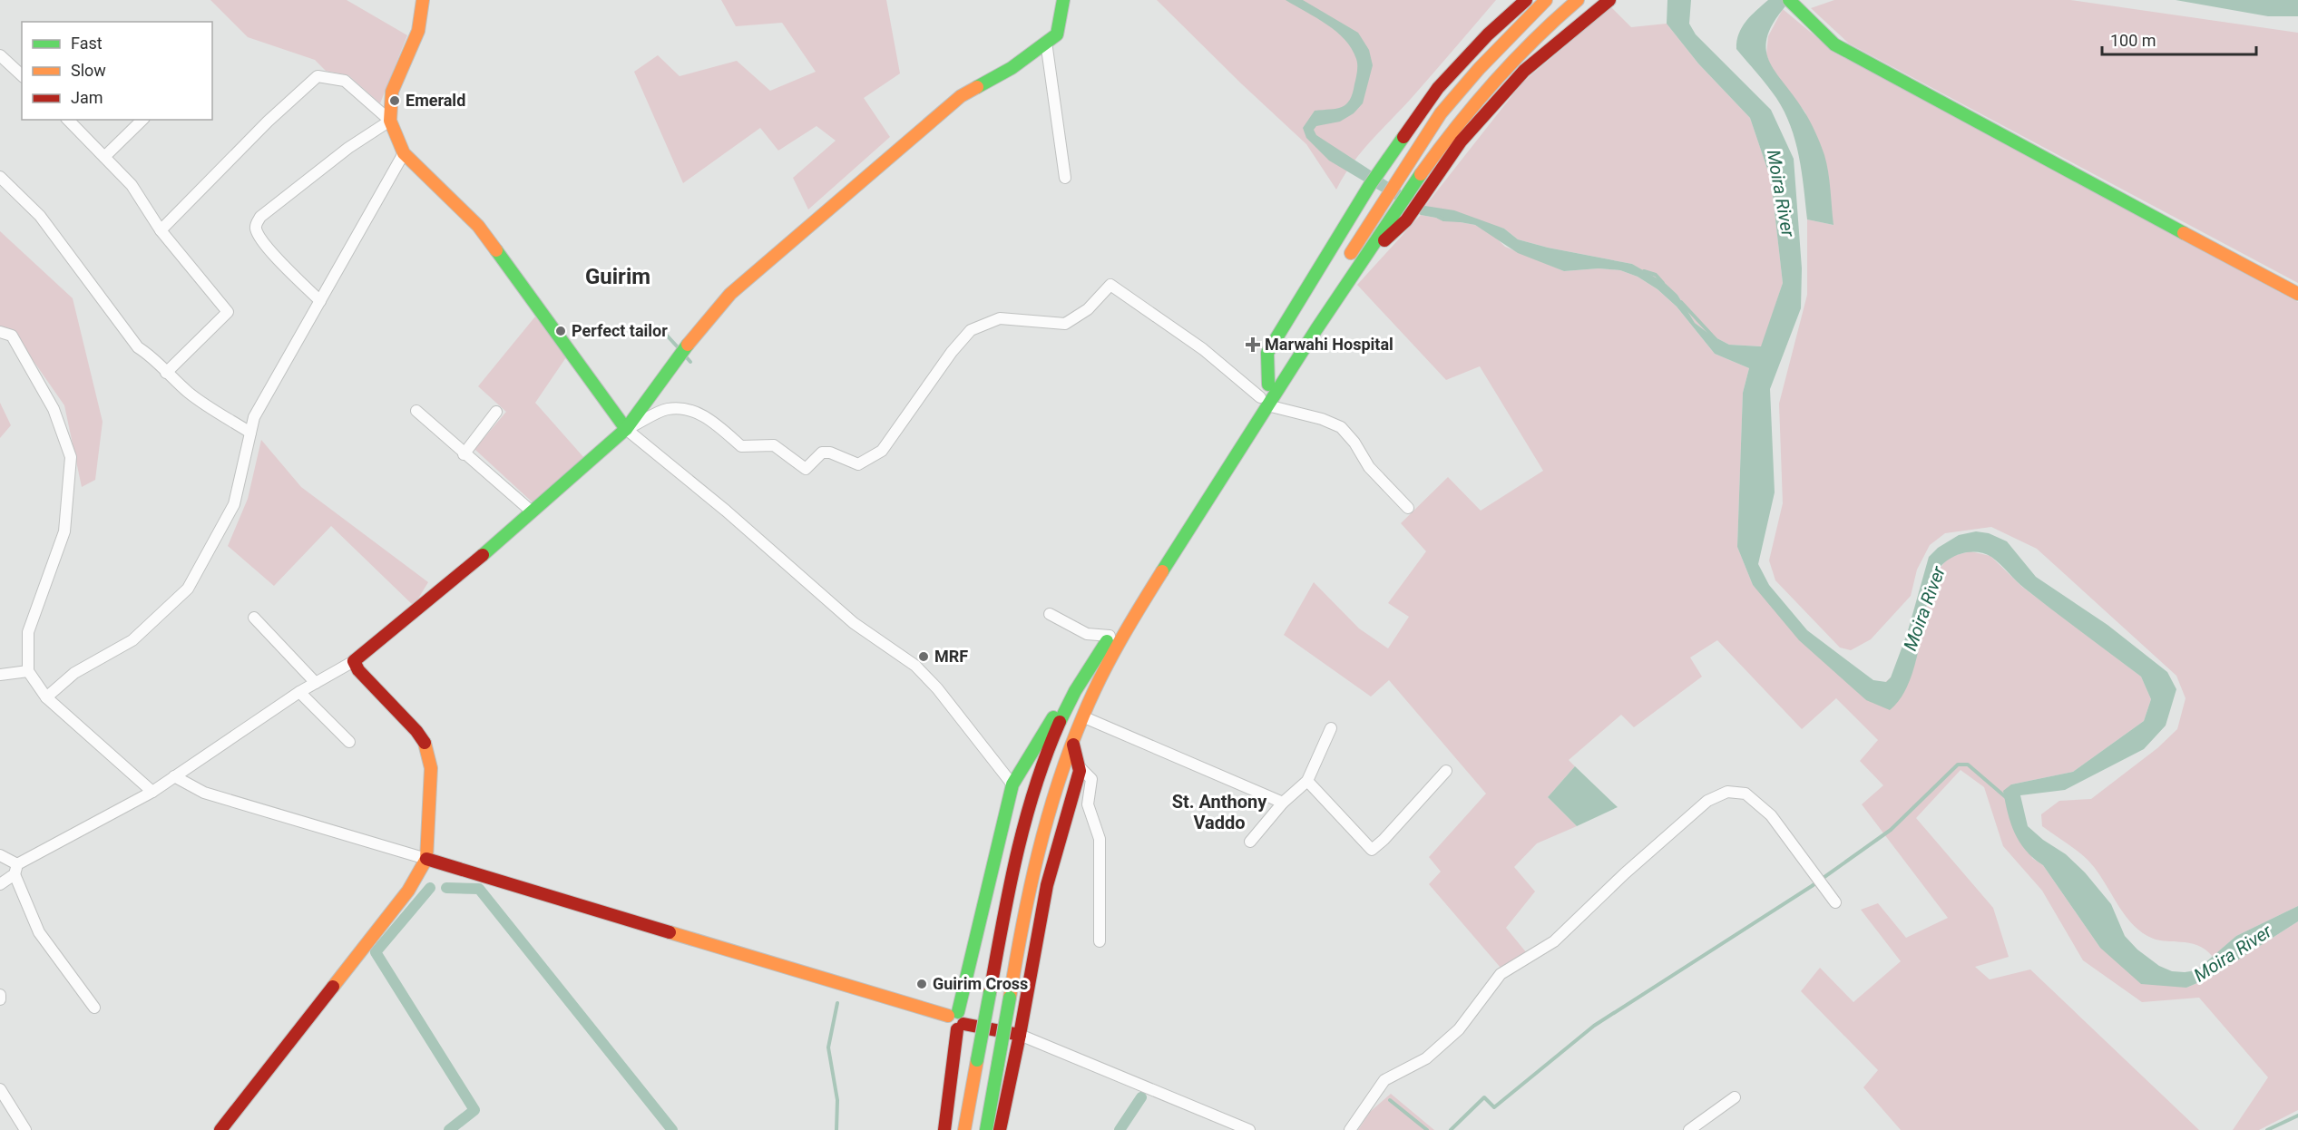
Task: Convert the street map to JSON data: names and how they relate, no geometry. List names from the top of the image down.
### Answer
{
  "districts": ["Guirim", "St. Anthony Vaddo"],
  "water": ["Moira River"],
  "places": {
    "other": [
      "Emerald",
      "Perfect tailor",
      "MRF",
      "Guirim Cross"
    ],
    "health": ["Marwahi Hospital"]
  },
  "legend": ["Fast", "Slow", "Jam"],
  "scale_bar": "100 m"
}
